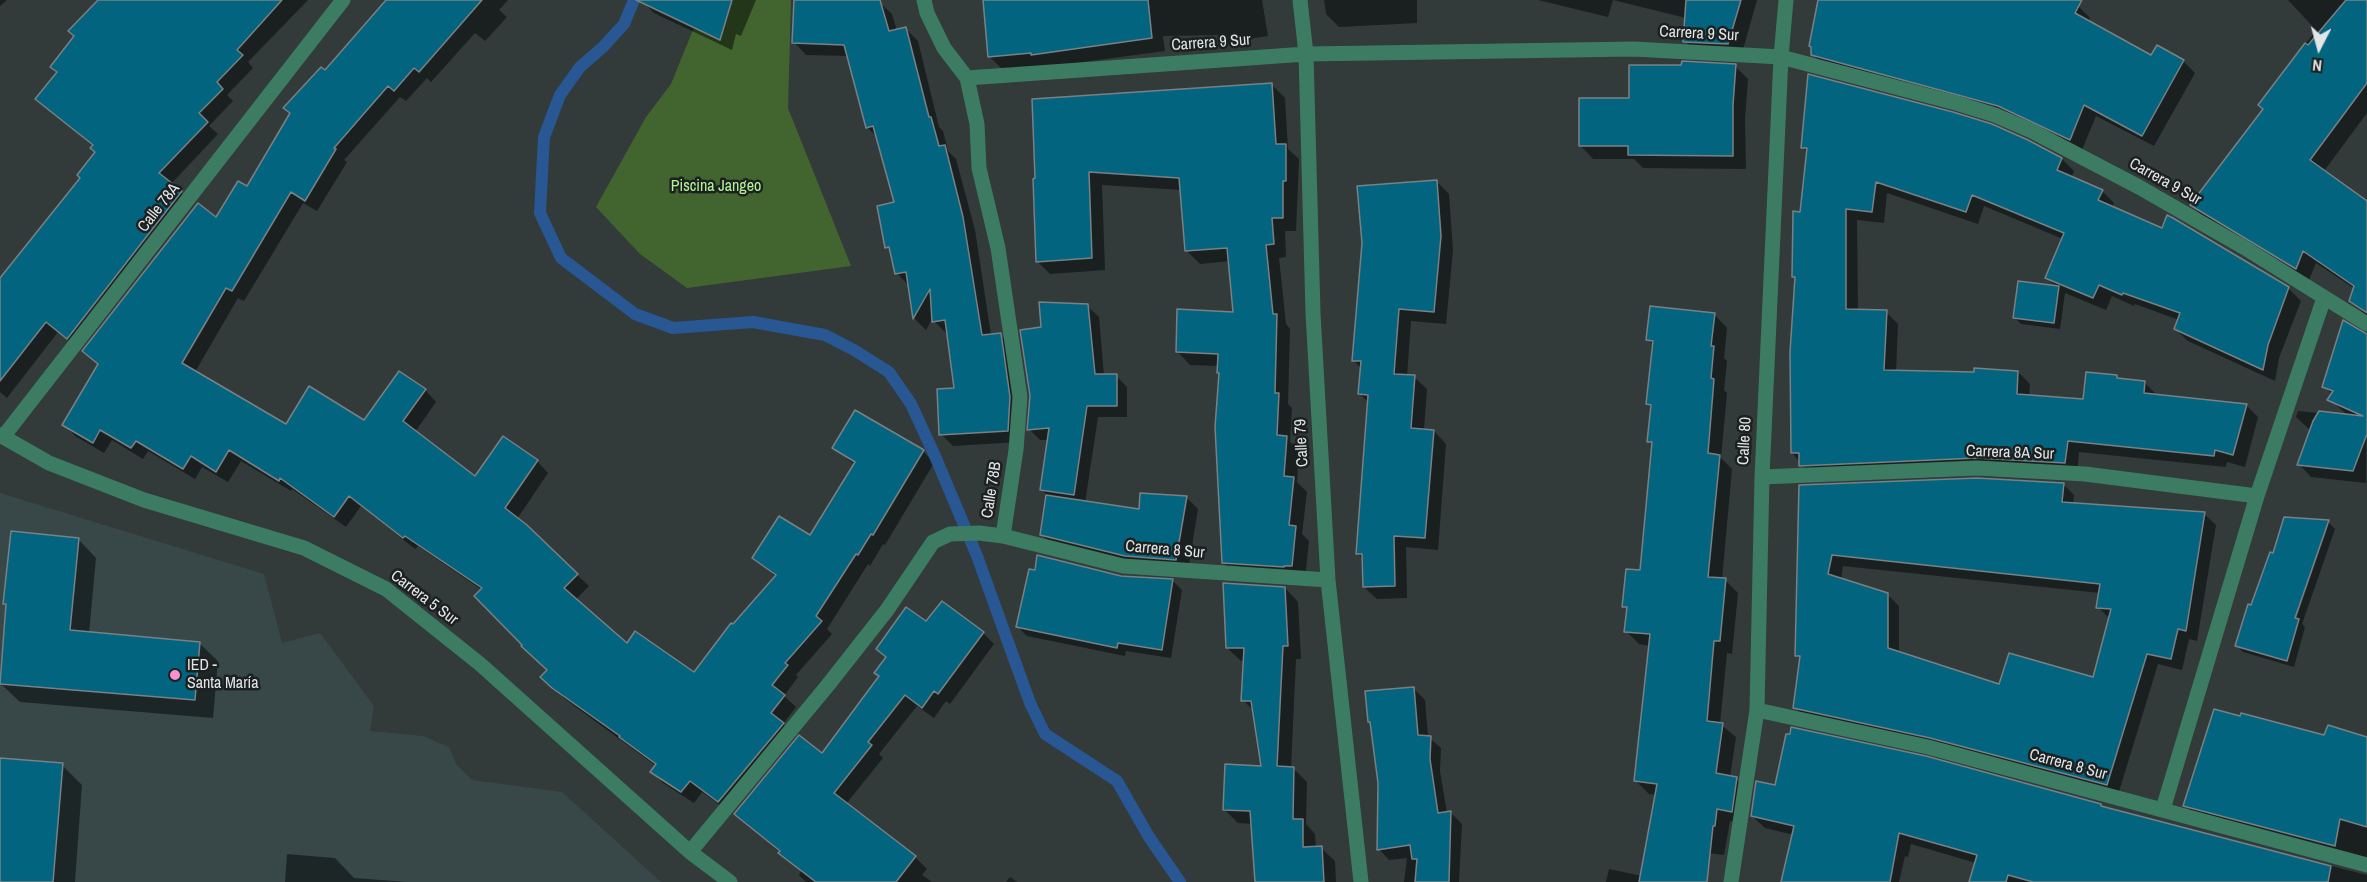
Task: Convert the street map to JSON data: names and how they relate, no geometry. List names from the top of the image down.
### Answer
{
  "streets": {
    "street": [
      "Carrera 9 Sur",
      "Calle 78A",
      "Calle 80",
      "Calle 79",
      "Carrera 8A Sur",
      "Calle 78B",
      "Carrera 8 Sur",
      "Carrera 5 Sur"
    ]
  },
  "crossings": [
    ["Carrera 9 Sur", "Calle 80"],
    ["Carrera 9 Sur", "Calle 79"],
    ["Carrera 9 Sur", "Calle 78B"],
    ["Calle 78A", "Carrera 5 Sur"],
    ["Calle 80", "Carrera 8A Sur"],
    ["Calle 80", "Carrera 8 Sur"],
    ["Calle 79", "Carrera 8 Sur"],
    ["Calle 78B", "Carrera 8 Sur"],
    ["Calle 78B", "Carrera 5 Sur"]
  ],
  "parks": ["Piscina Jangeo"],
  "places": ["IED - Santa María"],
  "north": "bottom"
}
